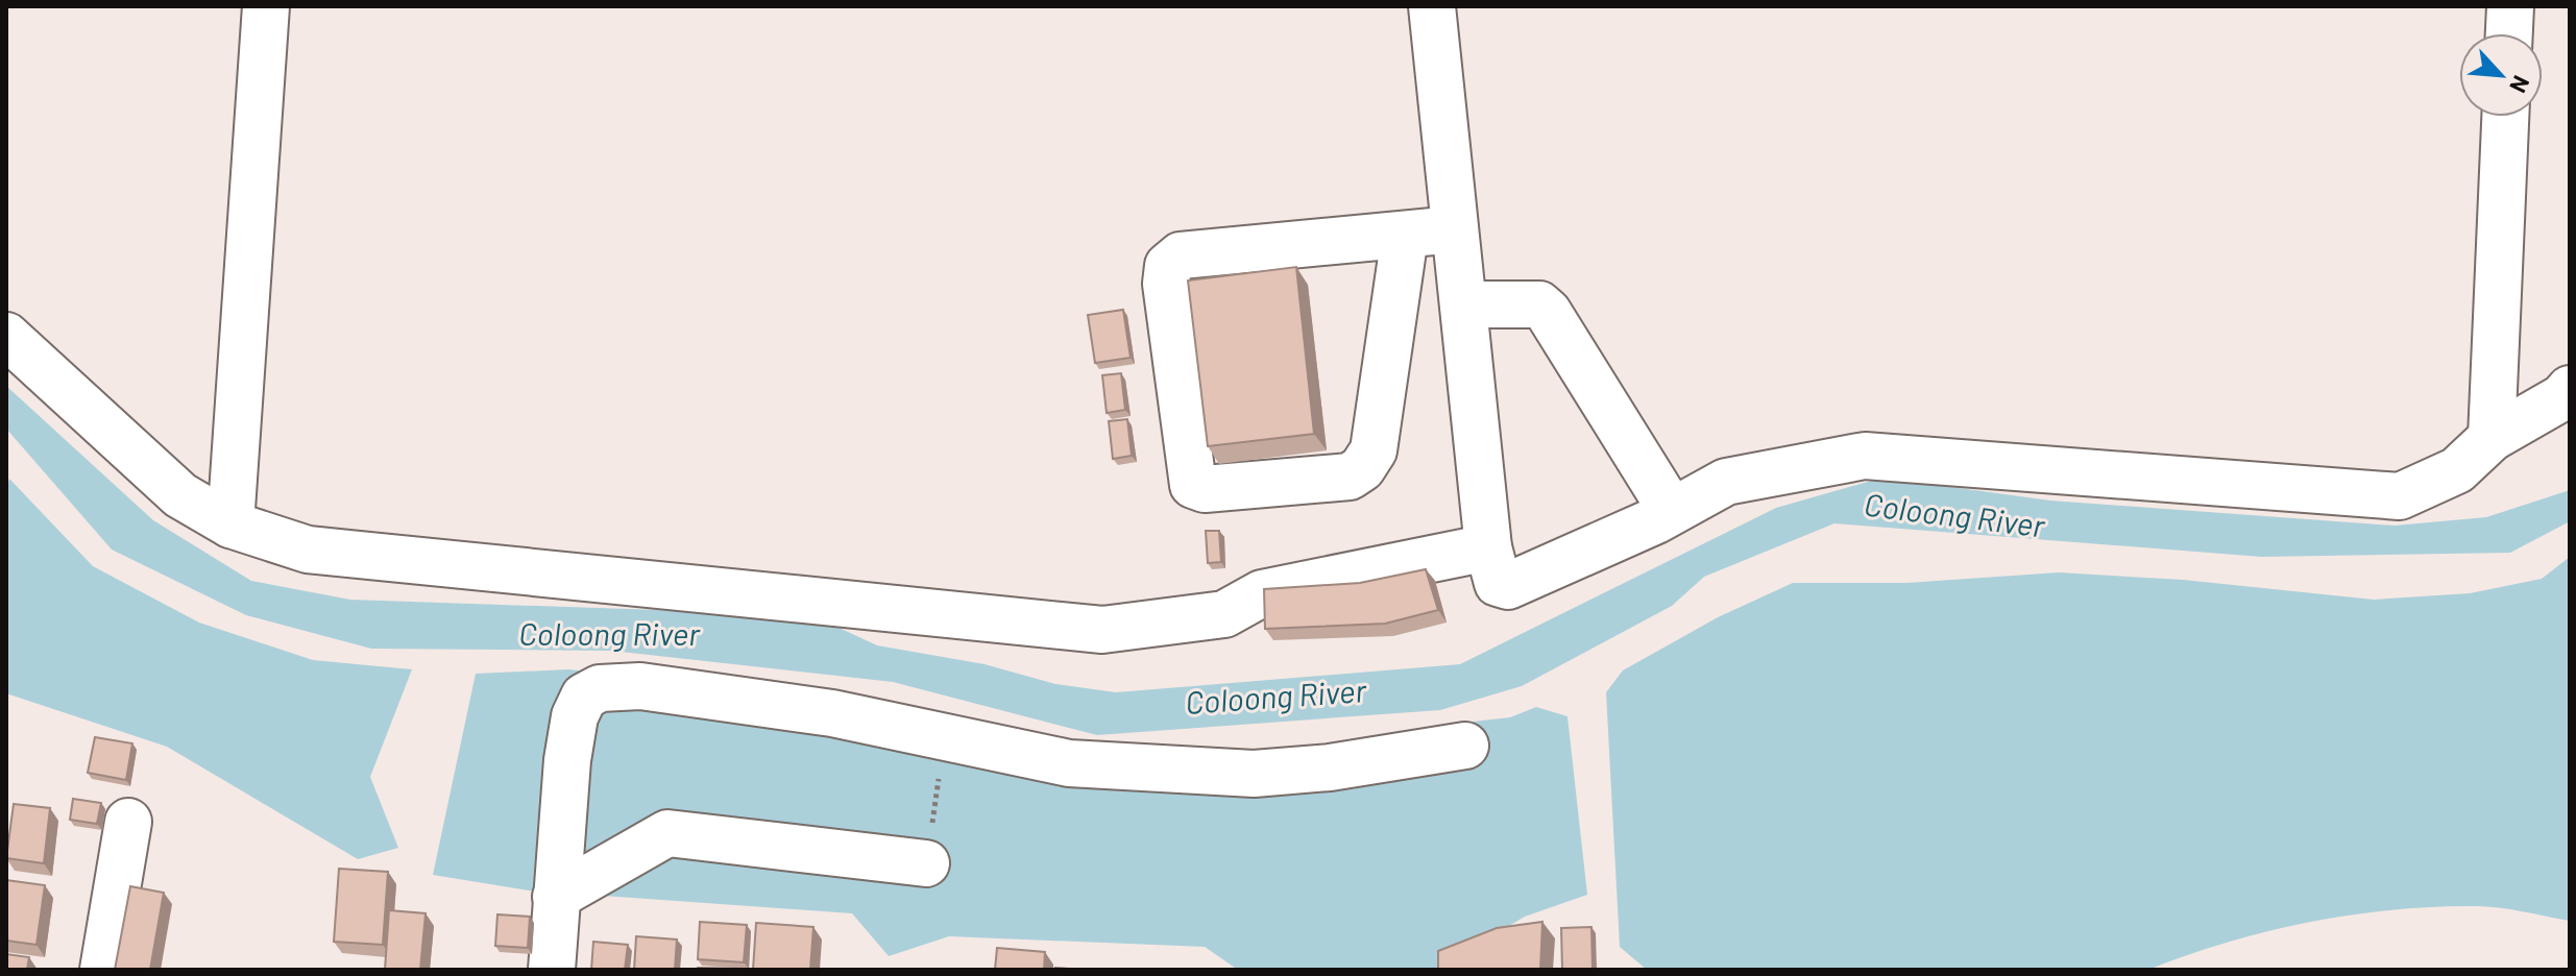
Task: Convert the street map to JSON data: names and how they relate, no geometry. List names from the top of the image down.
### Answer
{
  "water": ["Coloong River"],
  "north": "bottom right"
}
